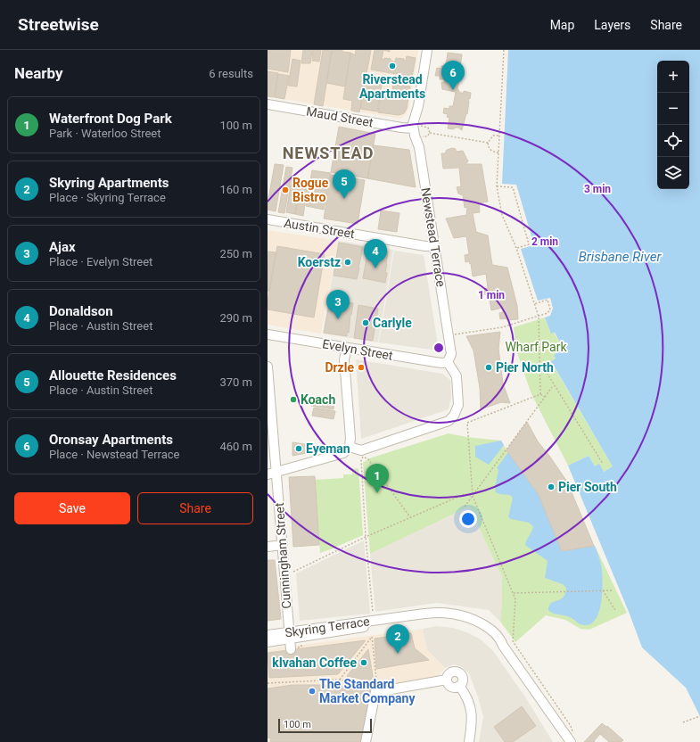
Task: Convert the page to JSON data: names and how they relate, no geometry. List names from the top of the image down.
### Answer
{
  "streets": {
    "street": [
      "Maud Street",
      "Austin Street",
      "Newstead Terrace",
      "Evelyn Street",
      "Cunningham Street",
      "Skyring Terrace"
    ]
  },
  "crossings": [
    ["Maud Street", "Newstead Terrace"],
    ["Austin Street", "Newstead Terrace"],
    ["Newstead Terrace", "Evelyn Street"],
    ["Cunningham Street", "Skyring Terrace"]
  ],
  "districts": ["NEWSTEAD"],
  "water": ["Brisbane River"],
  "parks": ["Wharf Park"],
  "places": [
    "Riverstead Apartments",
    "Rogue Bistro",
    "Koerstz",
    "Carlyle",
    "Drzle",
    "Pier North",
    "Koach",
    "Eyeman",
    "Pier South",
    "kIvahan Coffee",
    "The Standard Market Company"
  ],
  "scale_bar": "100 m",
  "page": {
    "header": "Streetwise",
    "nav": ["Map", "Layers", "Share"],
    "heading": ["Nearby", "6 results"],
    "map_buttons": ["+", "−"],
    "pins": [
      "6",
      "5",
      "4",
      "3",
      "1",
      "2"
    ],
    "list": [
      {
        "mark": "1",
        "name": "Waterfront Dog Park",
        "note": "Park · Waterloo Street",
        "value": "100 m"
      },
      {
        "mark": "2",
        "name": "Skyring Apartments",
        "note": "Place · Skyring Terrace",
        "value": "160 m"
      },
      {
        "mark": "3",
        "name": "Ajax",
        "note": "Place · Evelyn Street",
        "value": "250 m"
      },
      {
        "mark": "4",
        "name": "Donaldson",
        "note": "Place · Austin Street",
        "value": "290 m"
      },
      {
        "mark": "5",
        "name": "Allouette Residences",
        "note": "Place · Austin Street",
        "value": "370 m"
      },
      {
        "mark": "6",
        "name": "Oronsay Apartments",
        "note": "Place · Newstead Terrace",
        "value": "460 m"
      }
    ],
    "buttons": ["Save", "Share"],
    "scale": "100 m"
  },
  "rings": ["3 min", "2 min", "1 min"]
}
